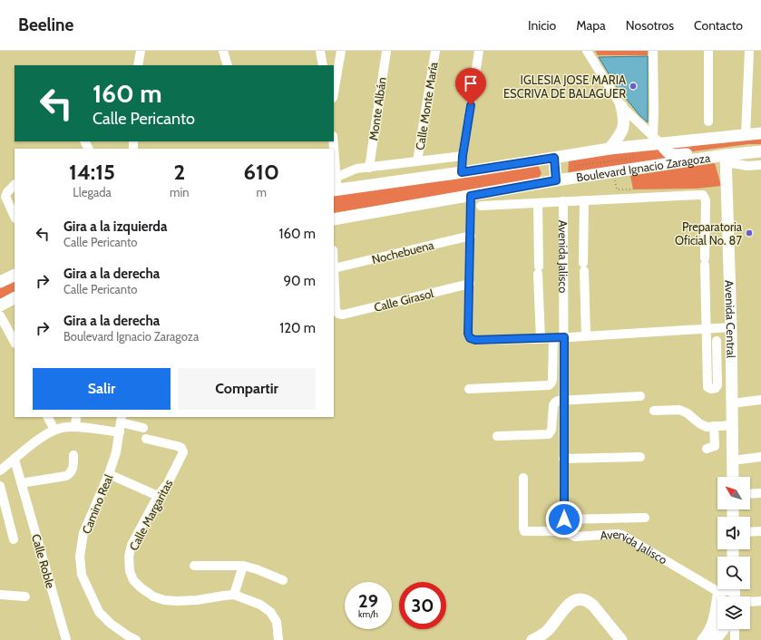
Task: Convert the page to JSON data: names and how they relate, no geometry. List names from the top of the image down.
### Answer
{
  "streets": {
    "main road": ["Boulevard Ignacio Zaragoza", "Avenida Central"],
    "street": [
      "Calle Monte María",
      "Monte Albán",
      "Nochebuena",
      "Avenida Jalisco",
      "Calle Girasol",
      "Camino Real",
      "Calle Margaritas",
      "Calle Roble"
    ]
  },
  "crossings": [
    ["Boulevard Ignacio Zaragoza", "Avenida Central"],
    ["Nochebuena", "Calle Girasol"]
  ],
  "places": ["IGLESIA JOSE MARIA ESCRIVA DE BALAGUER", "Preparatoria Oficial No. 87"],
  "north": "top left",
  "page": {
    "header": "Beeline",
    "nav": [
      "Inicio",
      "Mapa",
      "Nosotros",
      "Contacto"
    ],
    "turn": ["160 m", "Calle Pericanto"],
    "eta": [
      "14:15",
      "Llegada",
      "2",
      "min",
      "610",
      "m"
    ],
    "list": [
      {
        "name": "Gira a la izquierda",
        "note": "Calle Pericanto",
        "value": "160 m"
      },
      {
        "name": "Gira a la derecha",
        "note": "Calle Pericanto",
        "value": "90 m"
      },
      {
        "name": "Gira a la derecha",
        "note": "Boulevard Ignacio Zaragoza",
        "value": "120 m"
      }
    ],
    "buttons": ["Salir", "Compartir"],
    "speed": "29 km/h",
    "limit": "30"
  }
}
